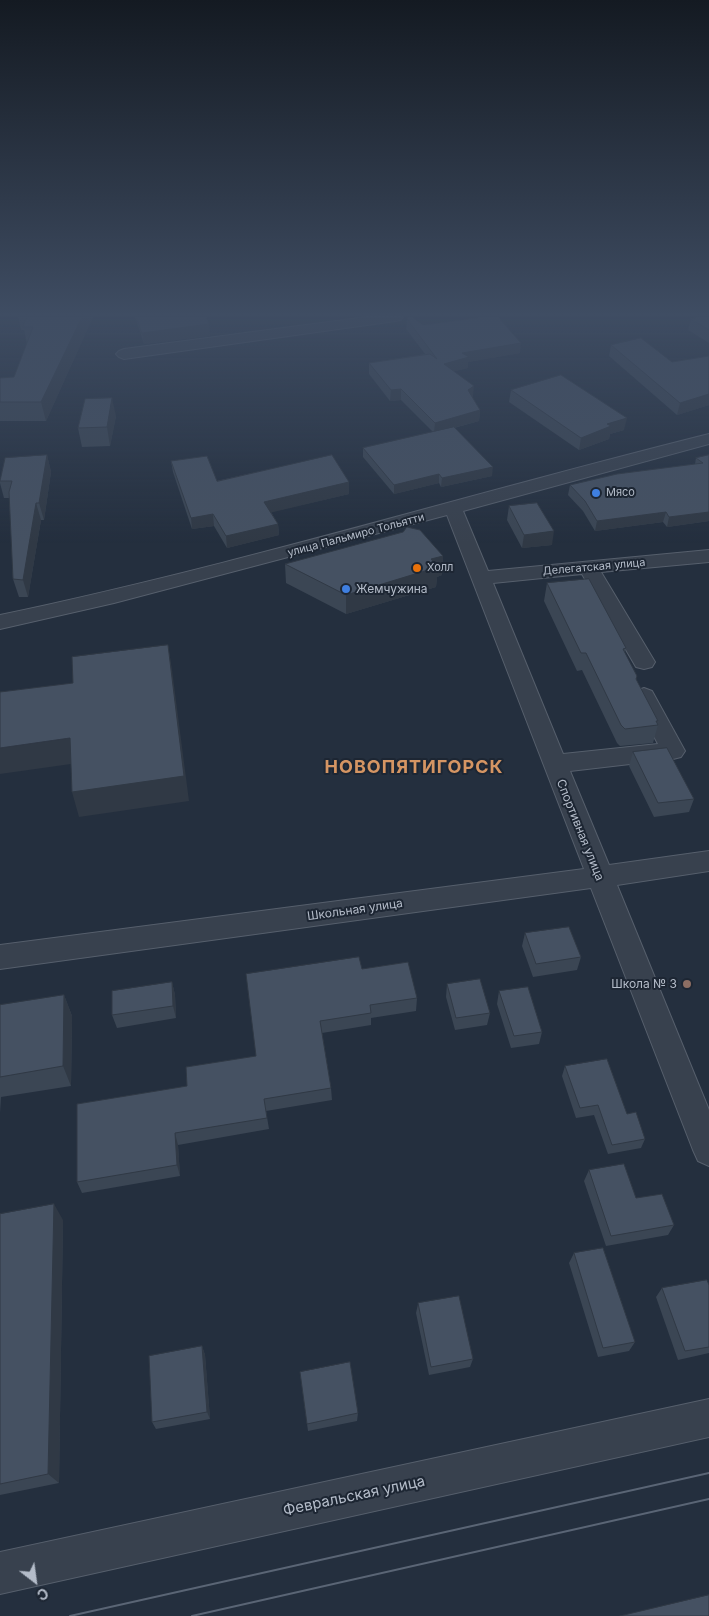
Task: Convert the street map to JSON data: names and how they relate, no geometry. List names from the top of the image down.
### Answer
{
  "streets": {
    "street": [
      "улица Пальмиро Тольятти",
      "Делегатская улица",
      "Спортивная улица",
      "Школьная улица",
      "Февральская улица"
    ]
  },
  "crossings": [
    ["улица Пальмиро Тольятти", "Спортивная улица"],
    ["Делегатская улица", "Спортивная улица"],
    ["Спортивная улица", "Школьная улица"]
  ],
  "districts": ["НОВОПЯТИГОРСК"],
  "places": [
    "Мясо",
    "Холл",
    "Жемчужина",
    "Школа № 3"
  ],
  "north": "bottom right"
}
